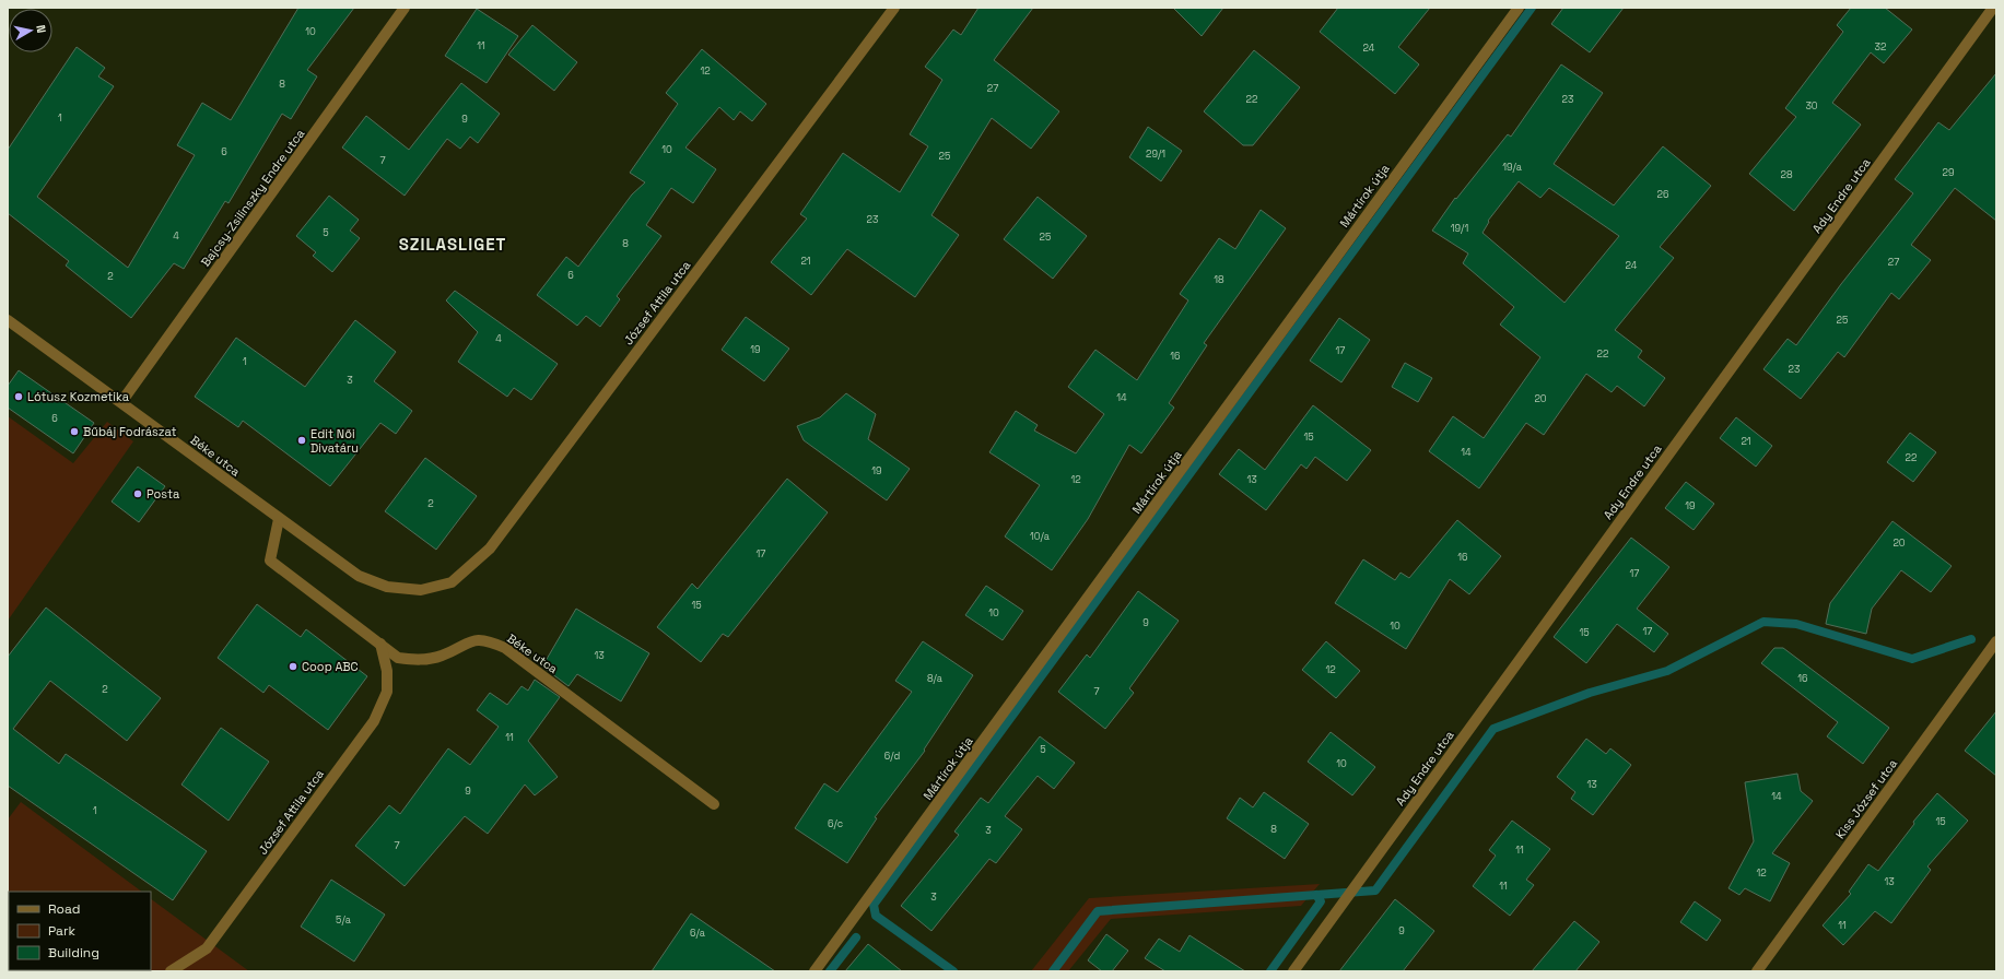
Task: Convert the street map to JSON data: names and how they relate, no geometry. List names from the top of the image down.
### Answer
{
  "streets": {
    "street": [
      "Mártírok útja",
      "Ady Endre utca",
      "Bajcsy-Zsilinszky Endre utca",
      "József Attila utca",
      "Béke utca",
      "Kiss József utca"
    ]
  },
  "crossings": [
    ["Bajcsy-Zsilinszky Endre utca", "Béke utca"],
    ["József Attila utca", "Béke utca"]
  ],
  "districts": ["SZILASLIGET"],
  "places": [
    "Lótusz Kozmetika",
    "Bűbáj Fodrászat",
    "Edit Női Divatáru",
    "Posta",
    "Coop ABC"
  ],
  "house_numbers": [
    "10",
    "11",
    "32",
    "24",
    "12",
    "8",
    "27",
    "22",
    "23",
    "30",
    "1",
    "9",
    "10",
    "6",
    "29/1",
    "25",
    "7",
    "19/a",
    "29",
    "28",
    "26",
    "23",
    "19/1",
    "5",
    "4",
    "25",
    "8",
    "21",
    "27",
    "24",
    "6",
    "2",
    "18",
    "25",
    "4",
    "19",
    "17",
    "22",
    "16",
    "1",
    "23",
    "3",
    "14",
    "20",
    "6",
    "15",
    "21",
    "14",
    "22",
    "19",
    "12",
    "13",
    "2",
    "19",
    "10/a",
    "20",
    "17",
    "16",
    "17",
    "15",
    "10",
    "9",
    "10",
    "17",
    "15",
    "13",
    "12",
    "8/a",
    "16",
    "2",
    "7",
    "11",
    "5",
    "6/d",
    "10",
    "13",
    "9",
    "14",
    "1",
    "15",
    "6/c",
    "8",
    "3",
    "7",
    "11",
    "12",
    "13",
    "11",
    "3",
    "5/a",
    "11",
    "9",
    "6/a"
  ],
  "legend": ["Road", "Park", "Building"],
  "north": "right"
}
